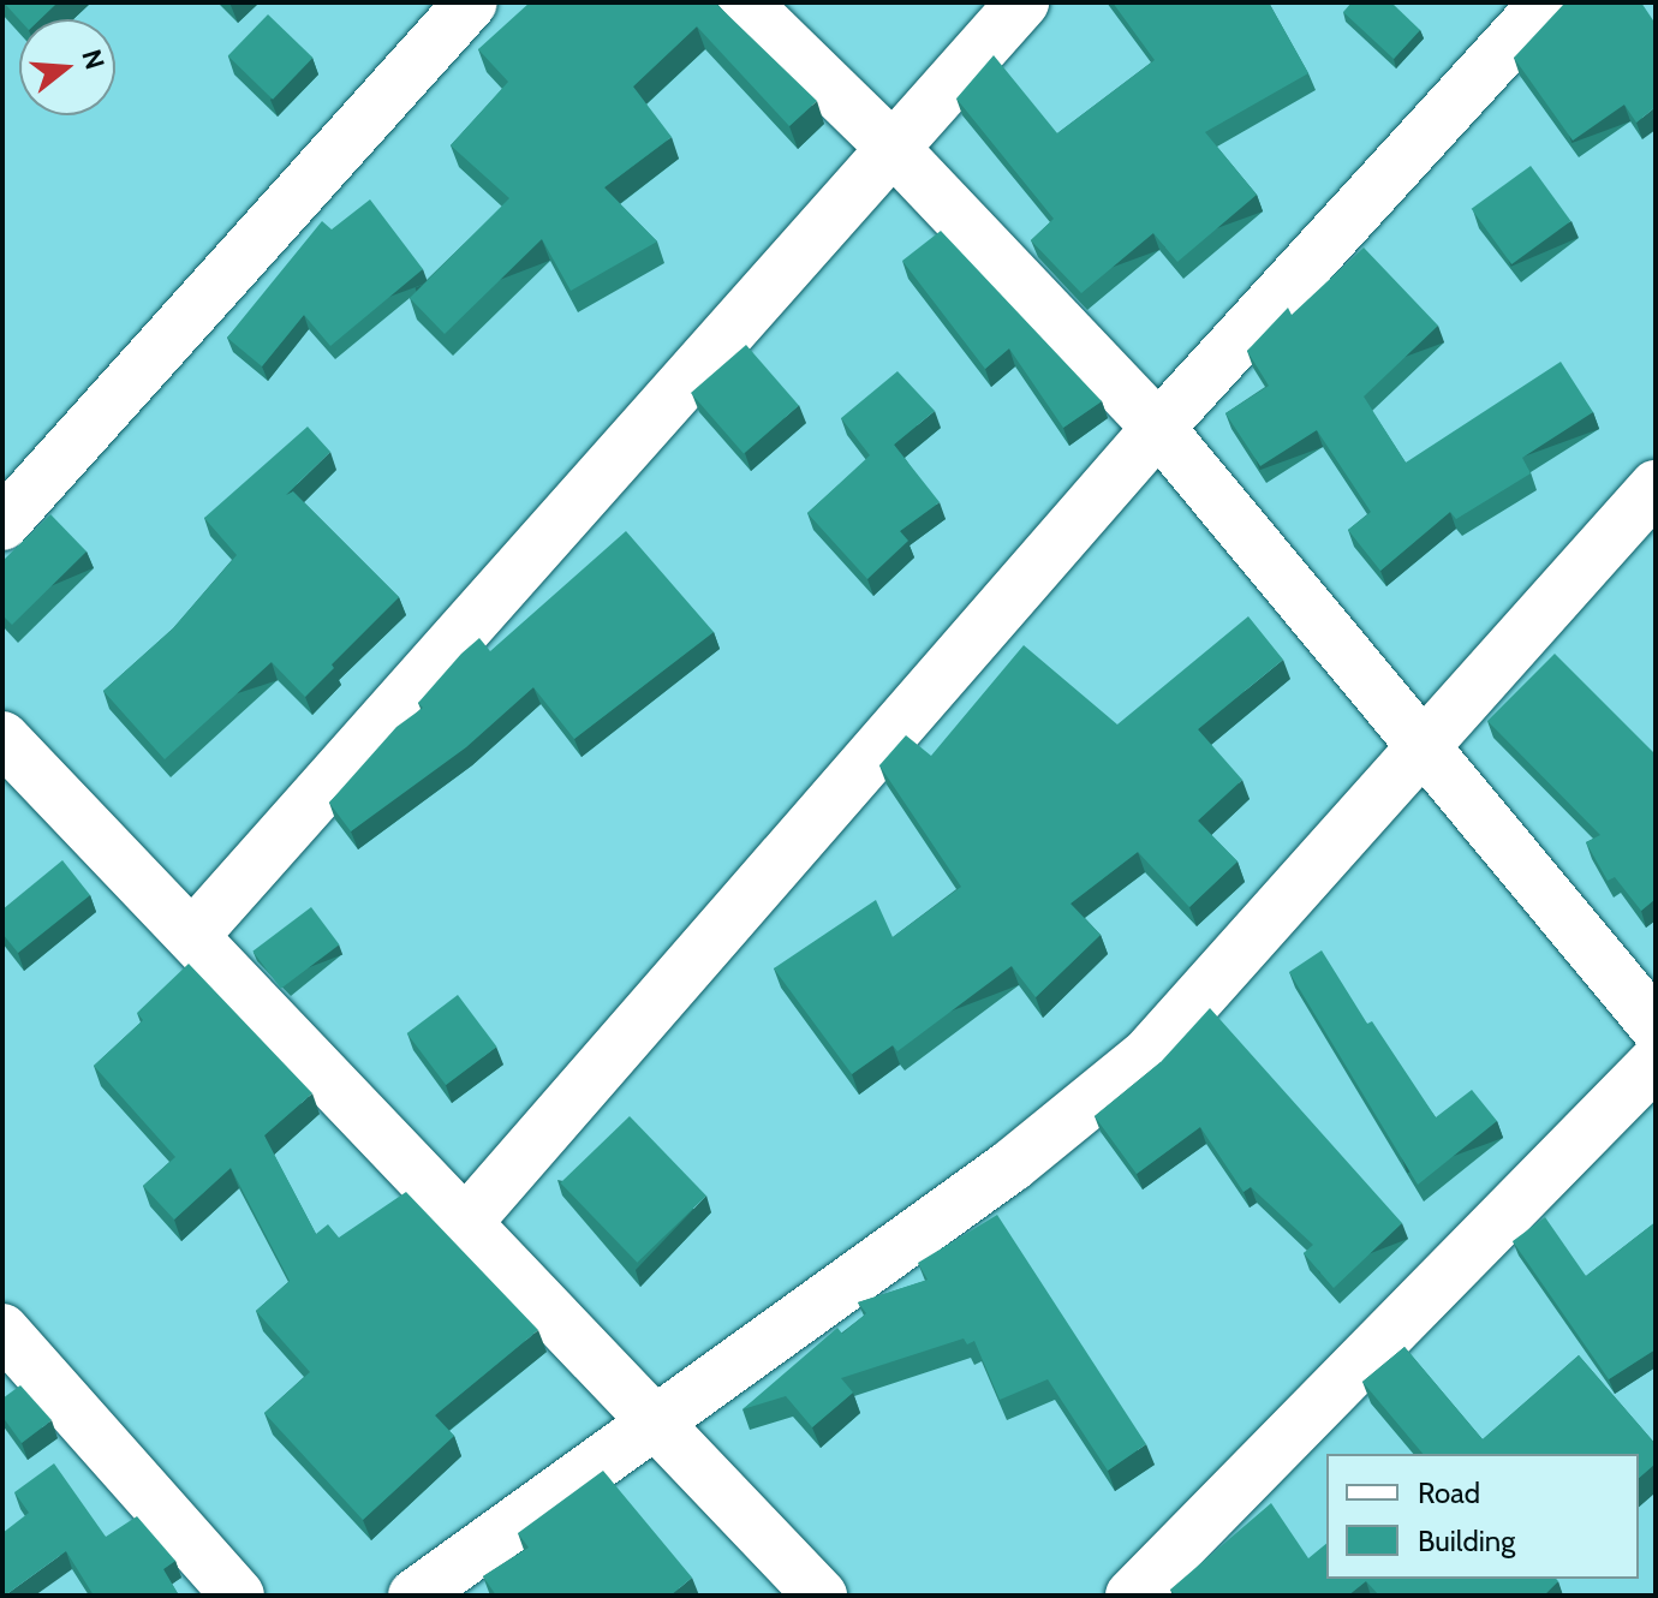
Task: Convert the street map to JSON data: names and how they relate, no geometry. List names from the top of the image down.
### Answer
{
  "legend": ["Road", "Building"],
  "north": "right"
}
